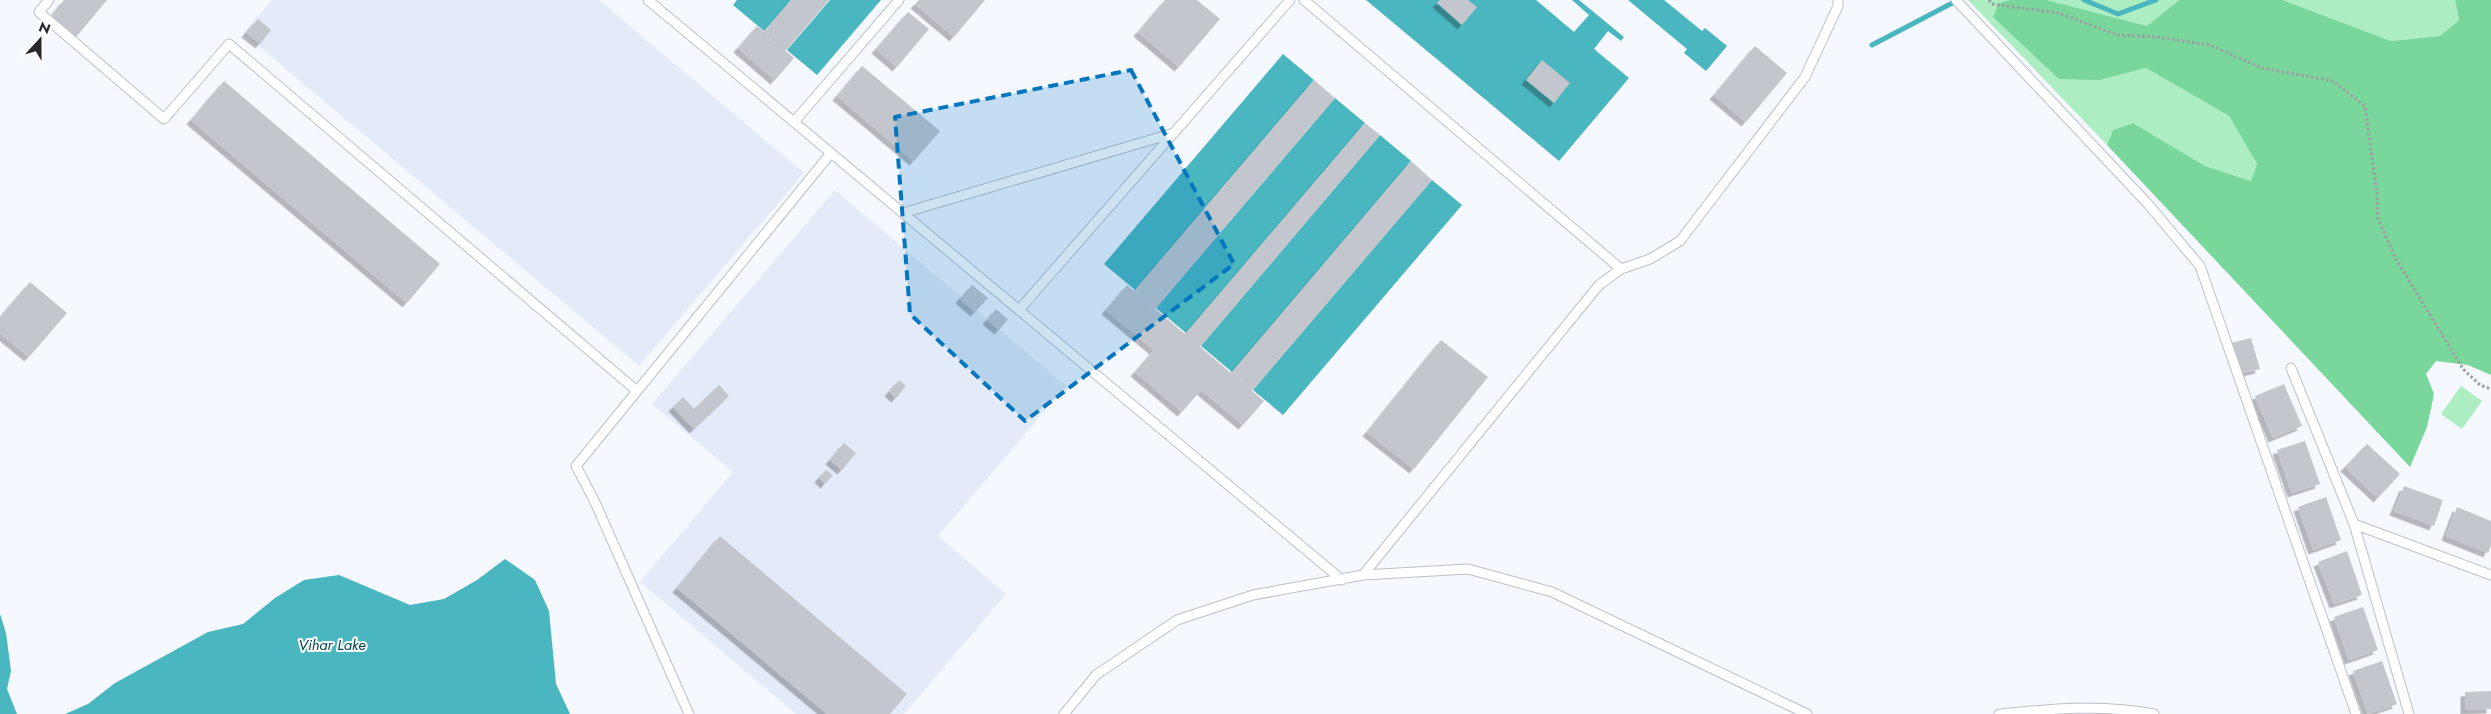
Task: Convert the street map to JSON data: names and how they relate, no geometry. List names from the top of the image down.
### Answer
{
  "water": ["Vihar Lake"],
  "north": "top"
}
